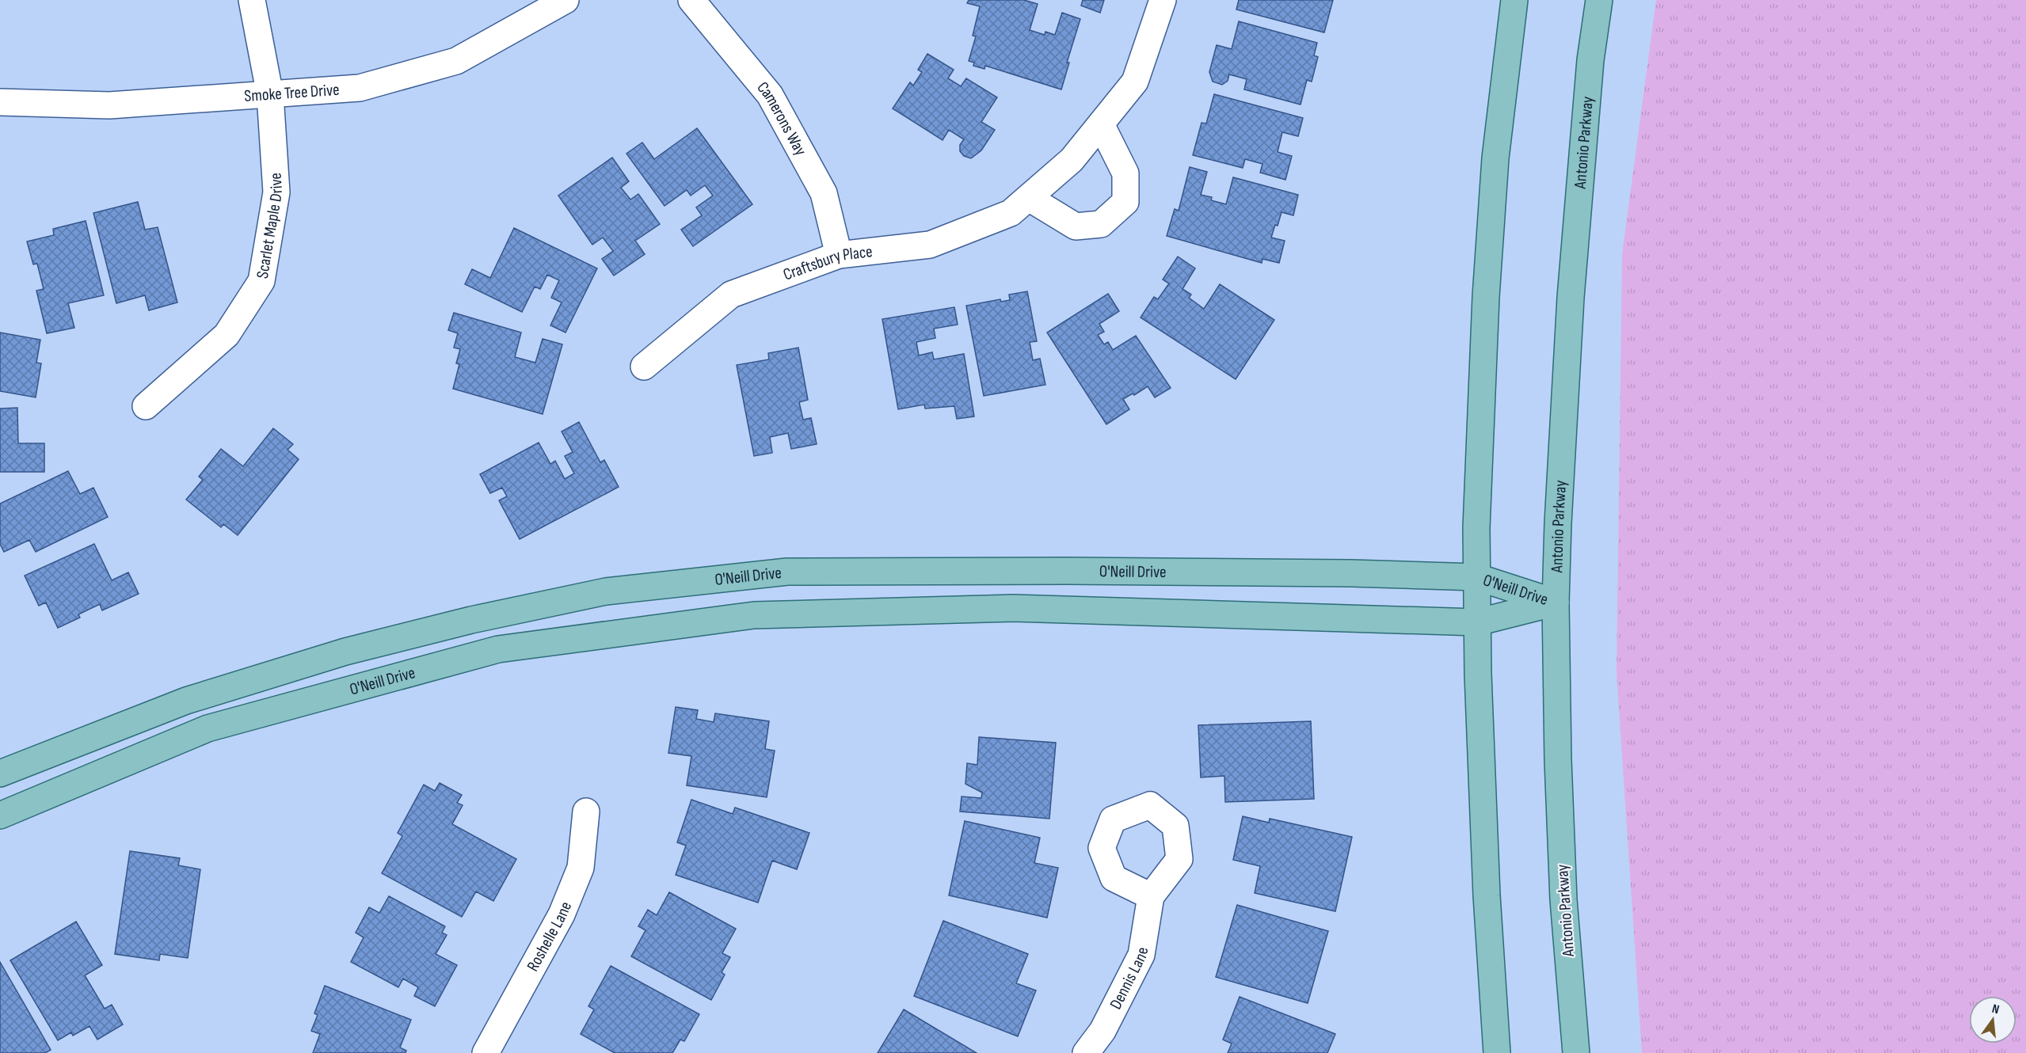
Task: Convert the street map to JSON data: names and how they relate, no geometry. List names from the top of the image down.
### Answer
{
  "streets": {
    "main road": ["Antonio Parkway", "O'Neill Drive"],
    "street": [
      "Smoke Tree Drive",
      "Camerons Way",
      "Scarlet Maple Drive",
      "Craftsbury Place",
      "Roshelle Lane",
      "Dennis Lane"
    ]
  },
  "crossings": [
    ["Smoke Tree Drive", "Scarlet Maple Drive"],
    ["Camerons Way", "Craftsbury Place"],
    ["Antonio Parkway", "O'Neill Drive"]
  ],
  "north": "top"
}
